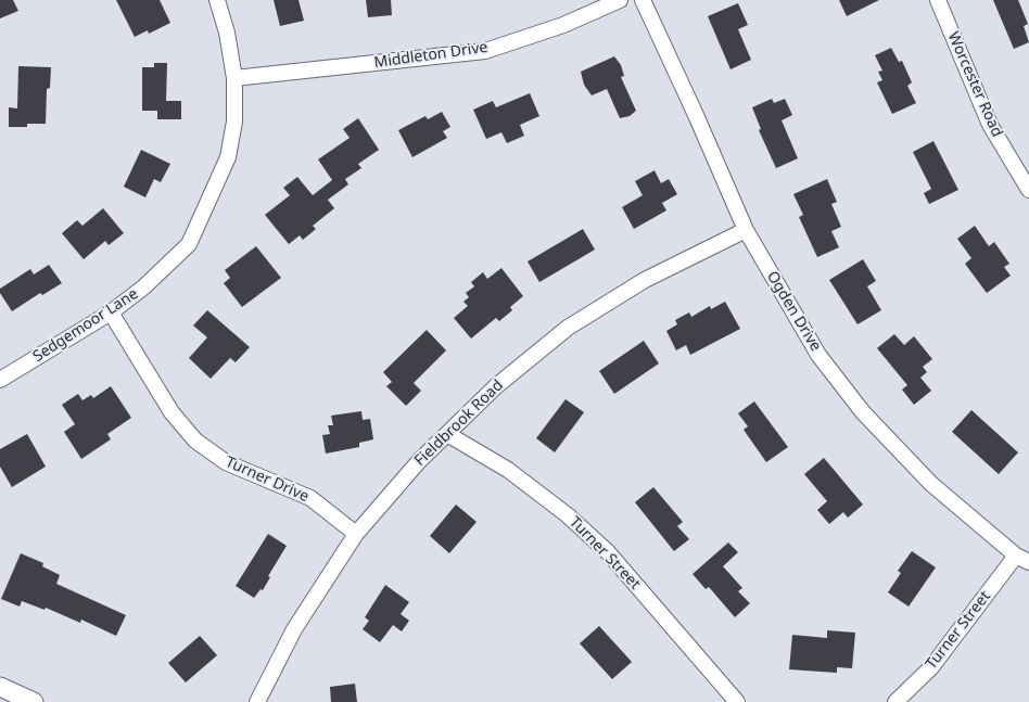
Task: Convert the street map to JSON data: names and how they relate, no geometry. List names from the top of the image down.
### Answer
{
  "streets": {
    "street": [
      "Middleton Drive",
      "Worcester Road",
      "Ogden Drive",
      "Sedgemoor Lane",
      "Fieldbrook Road",
      "Turner Drive",
      "Turner Street"
    ]
  },
  "crossings": [
    ["Middleton Drive", "Sedgemoor Lane"],
    ["Ogden Drive", "Fieldbrook Road"],
    ["Ogden Drive", "Turner Street"],
    ["Sedgemoor Lane", "Turner Drive"],
    ["Fieldbrook Road", "Turner Drive"],
    ["Fieldbrook Road", "Turner Street"]
  ]
}
